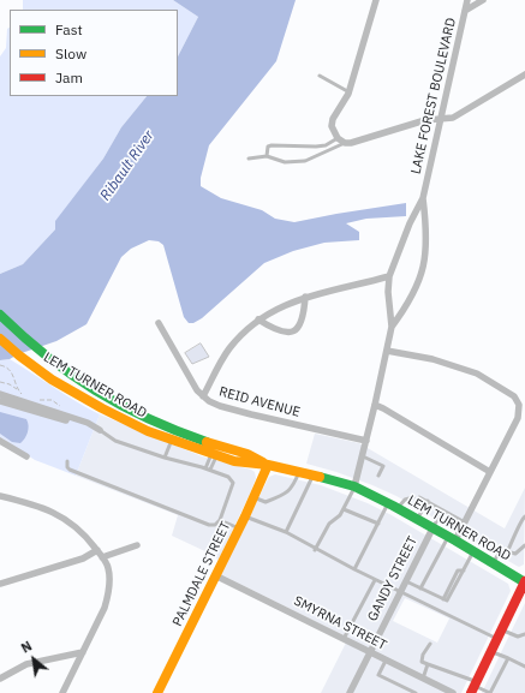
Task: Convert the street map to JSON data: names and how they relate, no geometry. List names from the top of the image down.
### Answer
{
  "streets": {
    "main road": ["LEM TURNER ROAD", "PALMDALE STREET"],
    "street": [
      "LAKE FOREST BOULEVARD",
      "REID AVENUE",
      "GANDY STREET",
      "SMYRNA STREET"
    ]
  },
  "crossings": [
    ["LAKE FOREST BOULEVARD", "LEM TURNER ROAD"],
    ["LAKE FOREST BOULEVARD", "REID AVENUE"],
    ["LEM TURNER ROAD", "PALMDALE STREET"],
    ["LEM TURNER ROAD", "GANDY STREET"],
    ["PALMDALE STREET", "SMYRNA STREET"],
    ["GANDY STREET", "SMYRNA STREET"]
  ],
  "water": ["Ribault River"],
  "legend": ["Fast", "Slow", "Jam"],
  "north": "top left"
}
